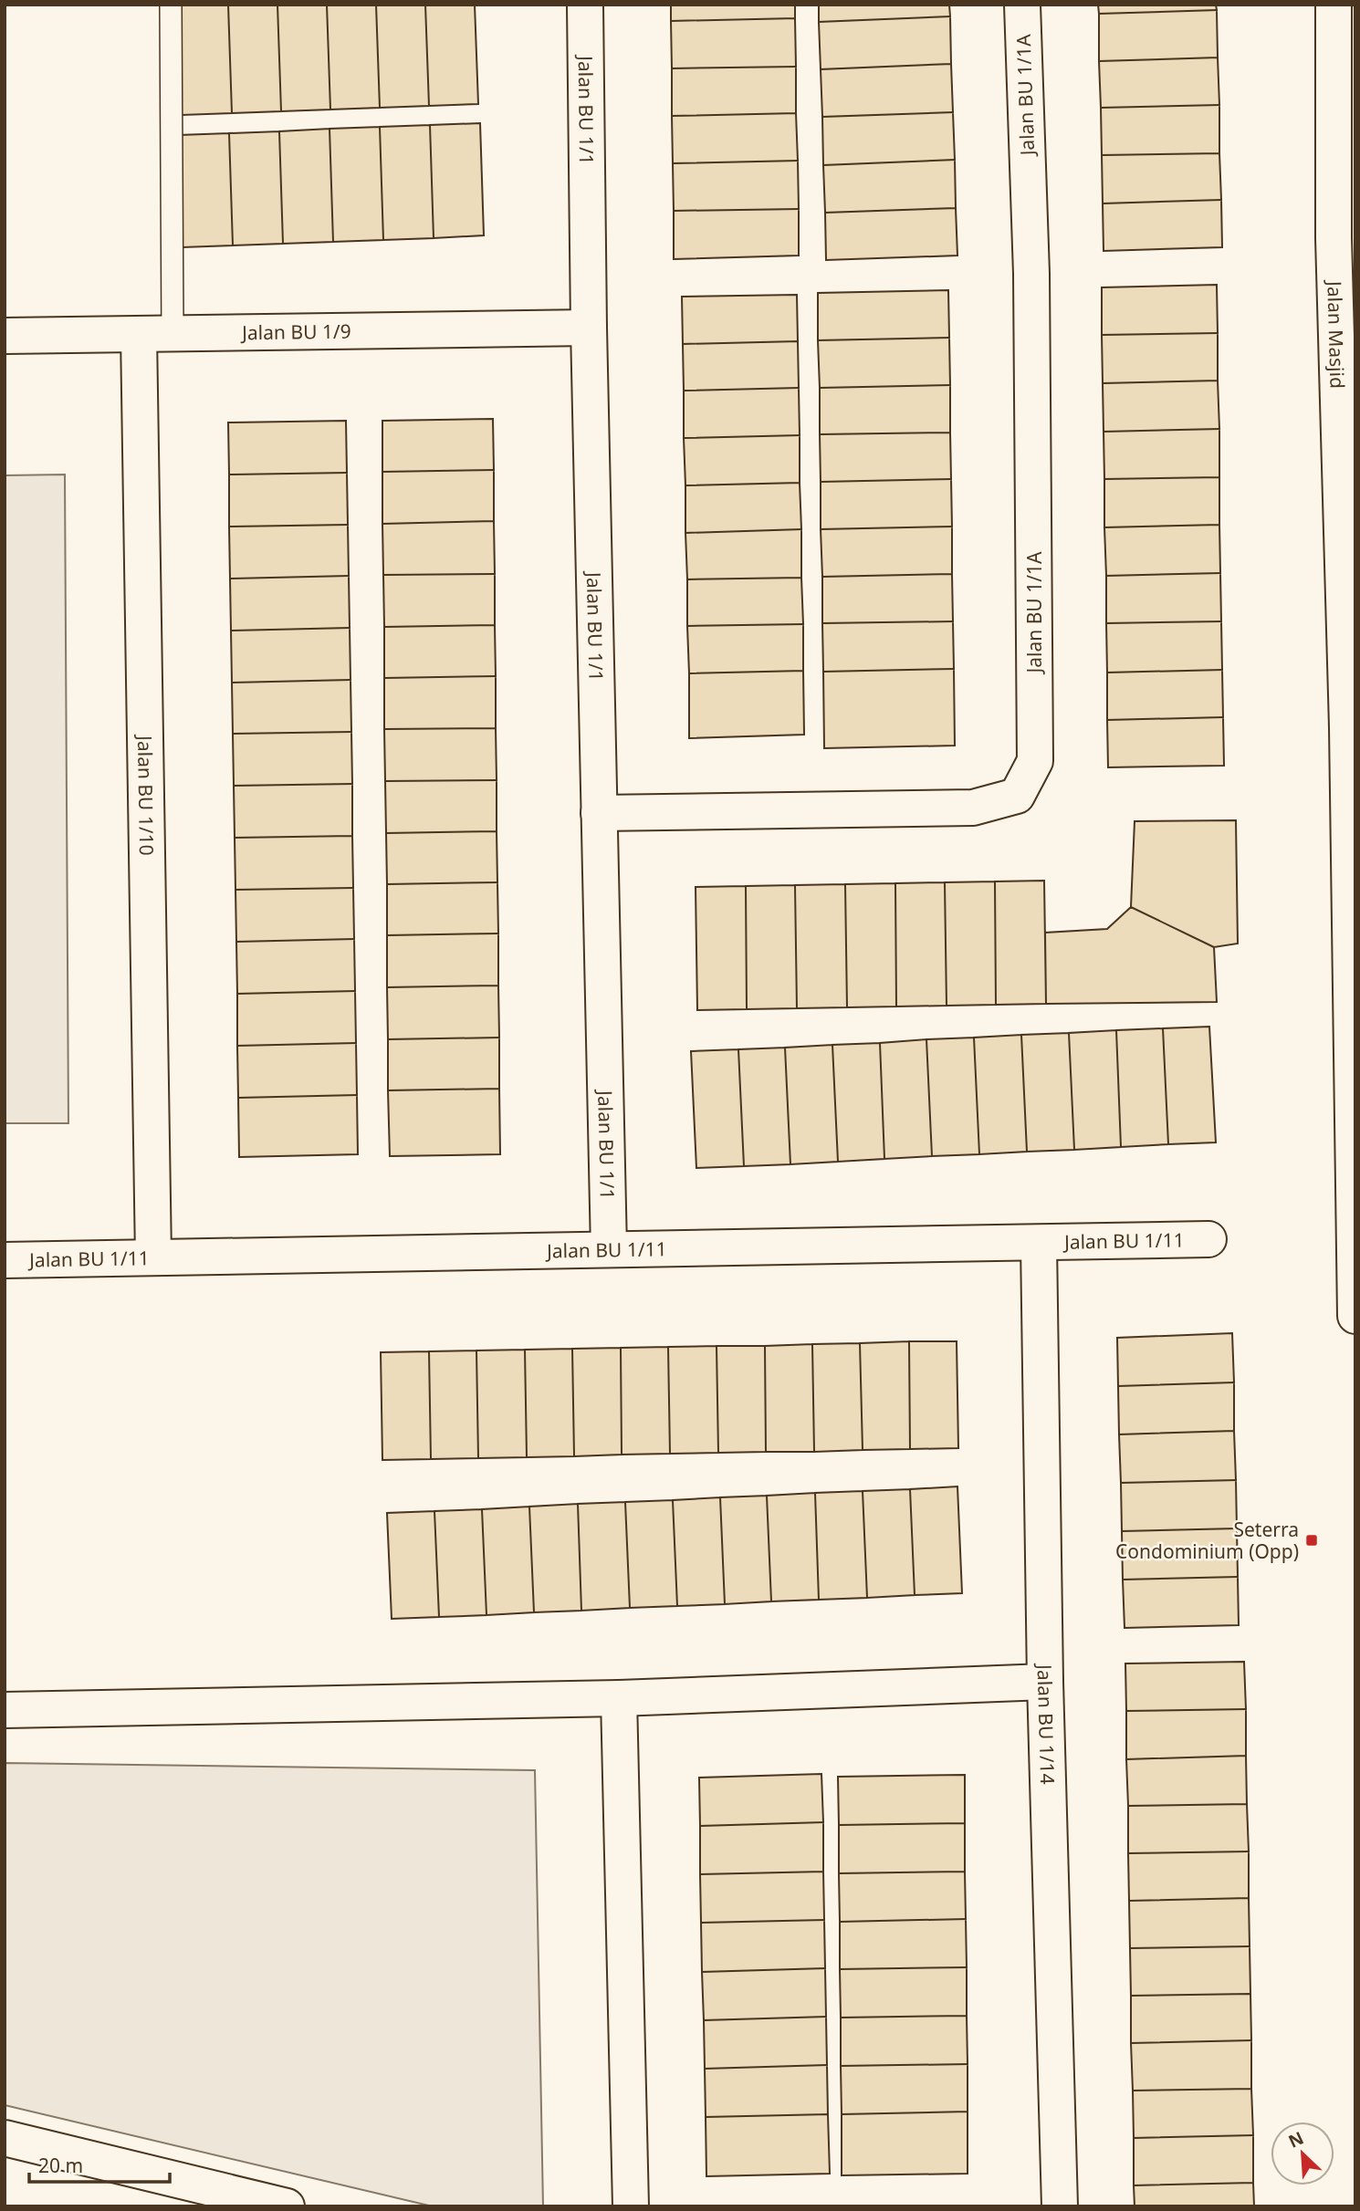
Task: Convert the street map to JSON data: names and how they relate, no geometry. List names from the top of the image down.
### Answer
{
  "streets": {
    "street": [
      "Jalan BU 1/1A",
      "Jalan BU 1/1",
      "Jalan BU 1/9",
      "Jalan Masjid",
      "Jalan BU 1/10",
      "Jalan BU 1/11",
      "Jalan BU 1/14"
    ]
  },
  "crossings": [
    ["Jalan BU 1/1A", "Jalan BU 1/1"],
    ["Jalan BU 1/1", "Jalan BU 1/9"],
    ["Jalan BU 1/1", "Jalan BU 1/11"],
    ["Jalan BU 1/9", "Jalan BU 1/10"],
    ["Jalan BU 1/10", "Jalan BU 1/11"],
    ["Jalan BU 1/11", "Jalan BU 1/14"]
  ],
  "places": {
    "transit": ["Seterra Condominium (Opp)"]
  },
  "scale_bar": "20 m",
  "north": "top left"
}
